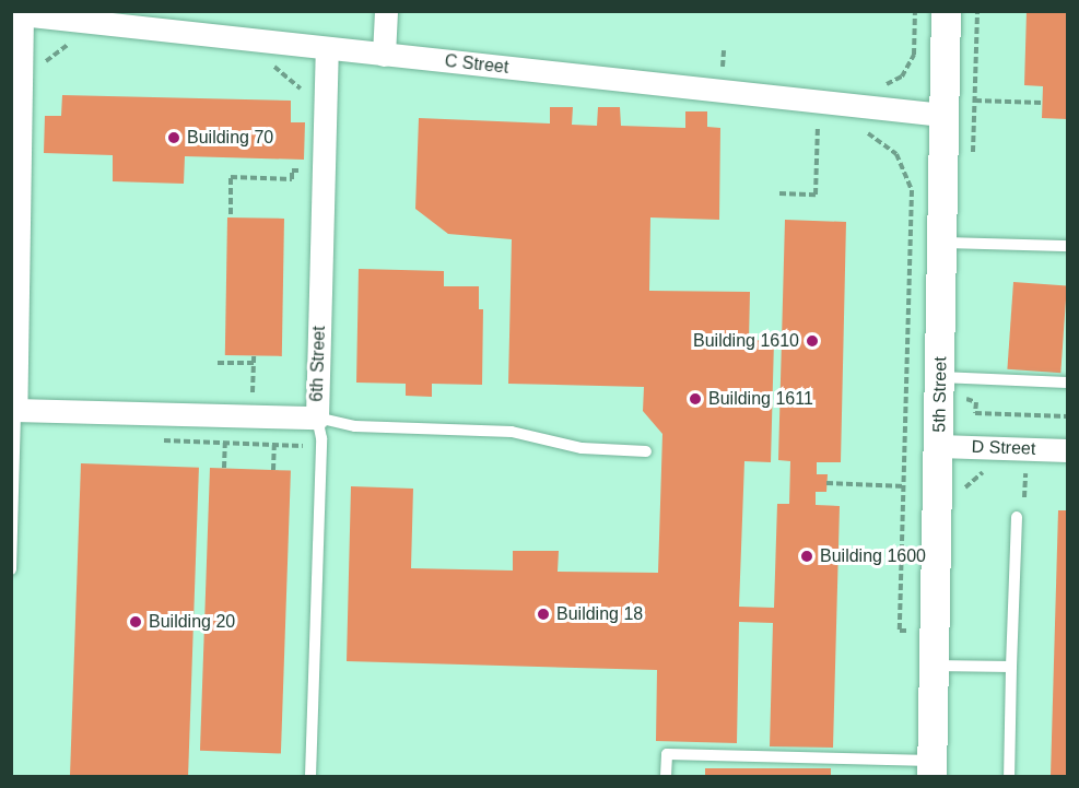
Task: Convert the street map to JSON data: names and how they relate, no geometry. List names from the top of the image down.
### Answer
{
  "streets": {
    "street": [
      "C Street",
      "6th Street",
      "5th Street",
      "D Street"
    ]
  },
  "crossings": [
    ["C Street", "6th Street"],
    ["C Street", "5th Street"],
    ["5th Street", "D Street"]
  ],
  "places": [
    "Building 70",
    "Building 1610",
    "Building 1611",
    "Building 1600",
    "Building 18",
    "Building 20"
  ]
}
